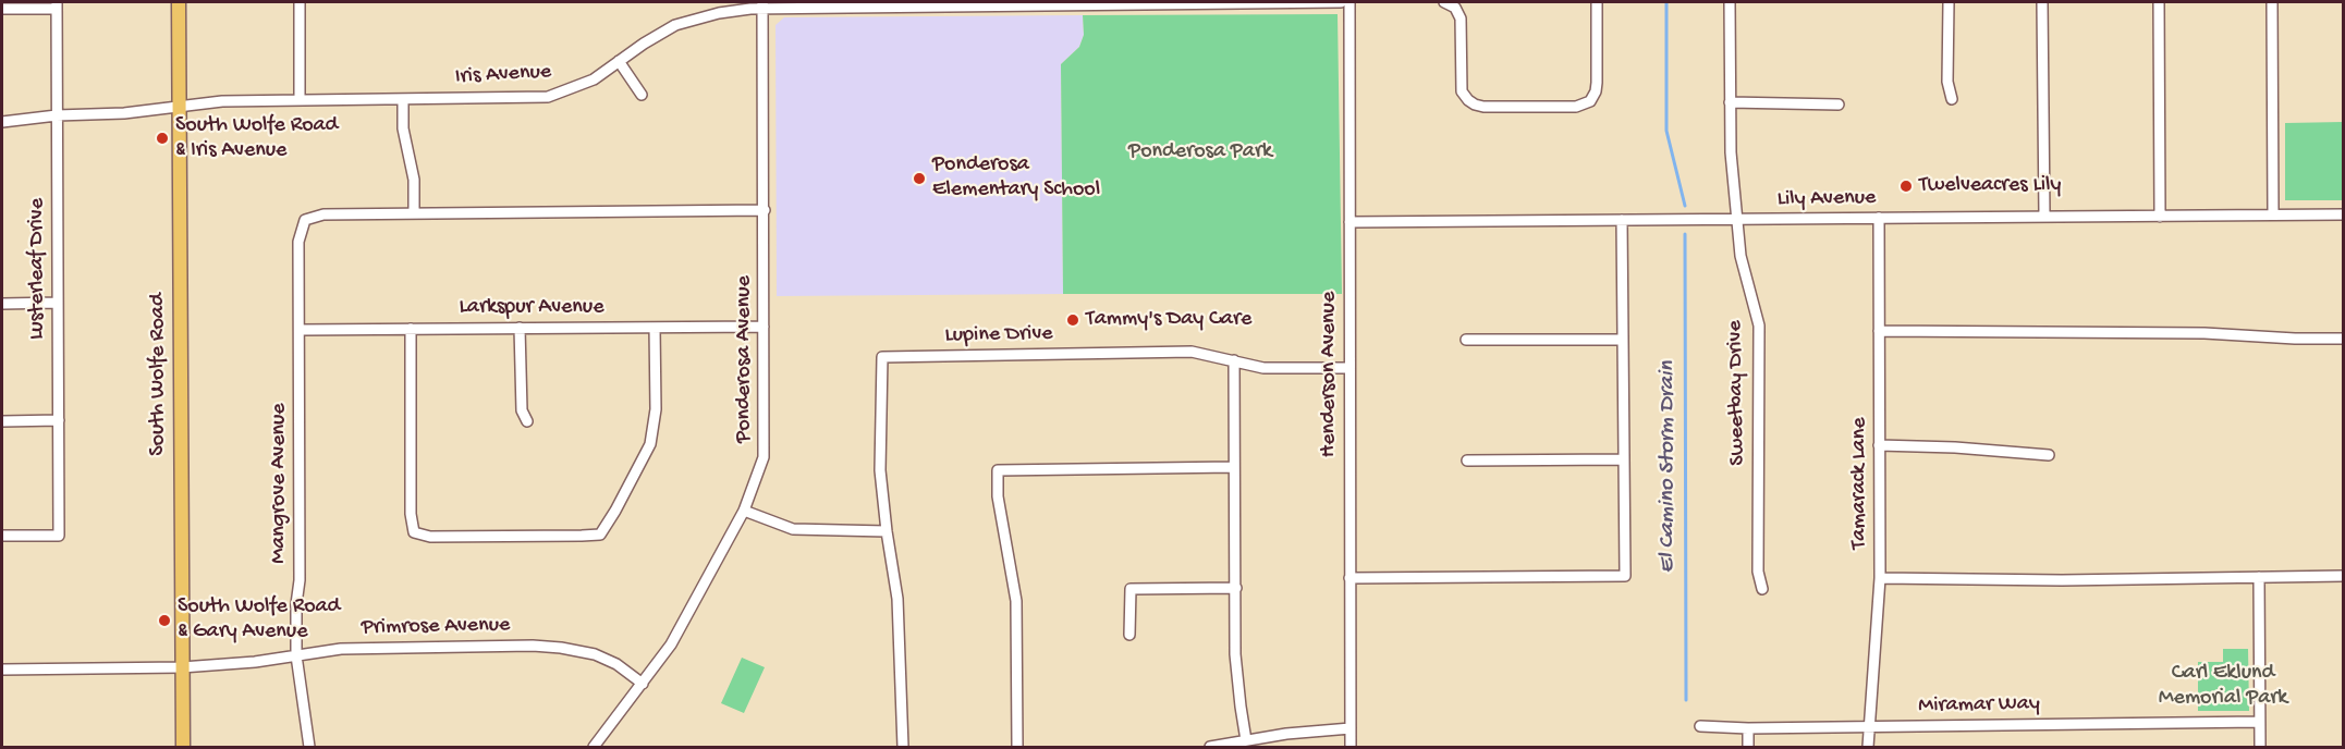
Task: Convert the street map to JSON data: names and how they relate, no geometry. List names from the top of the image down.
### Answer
{
  "streets": {
    "main road": ["South Wolfe Road"],
    "street": [
      "Iris Avenue",
      "Lily Avenue",
      "Lusterleaf Drive",
      "Larkspur Avenue",
      "Lupine Drive",
      "Ponderosa Avenue",
      "Henderson Avenue",
      "Sweetbay Drive",
      "Mangrove Avenue",
      "Tamarack Lane",
      "Primrose Avenue",
      "Miramar Way"
    ]
  },
  "crossings": [
    ["Iris Avenue", "Lusterleaf Drive"],
    ["Iris Avenue", "Ponderosa Avenue"],
    ["Iris Avenue", "South Wolfe Road"],
    ["Lily Avenue", "Henderson Avenue"],
    ["Lily Avenue", "Sweetbay Drive"],
    ["Lily Avenue", "Tamarack Lane"],
    ["Larkspur Avenue", "Ponderosa Avenue"],
    ["Larkspur Avenue", "Mangrove Avenue"],
    ["Lupine Drive", "Henderson Avenue"],
    ["Ponderosa Avenue", "Primrose Avenue"],
    ["South Wolfe Road", "Primrose Avenue"],
    ["Mangrove Avenue", "Primrose Avenue"],
    ["Tamarack Lane", "Miramar Way"]
  ],
  "water": ["El Camino Storm Drain"],
  "parks": ["Ponderosa Park", "Carl Eklund Memorial Park"],
  "places": [
    "South Wolfe Road & Iris Avenue",
    "Ponderosa Elementary School",
    "Twelveacres Lily",
    "Tammy's Day Care",
    "South Wolfe Road & Gary Avenue"
  ]
}
